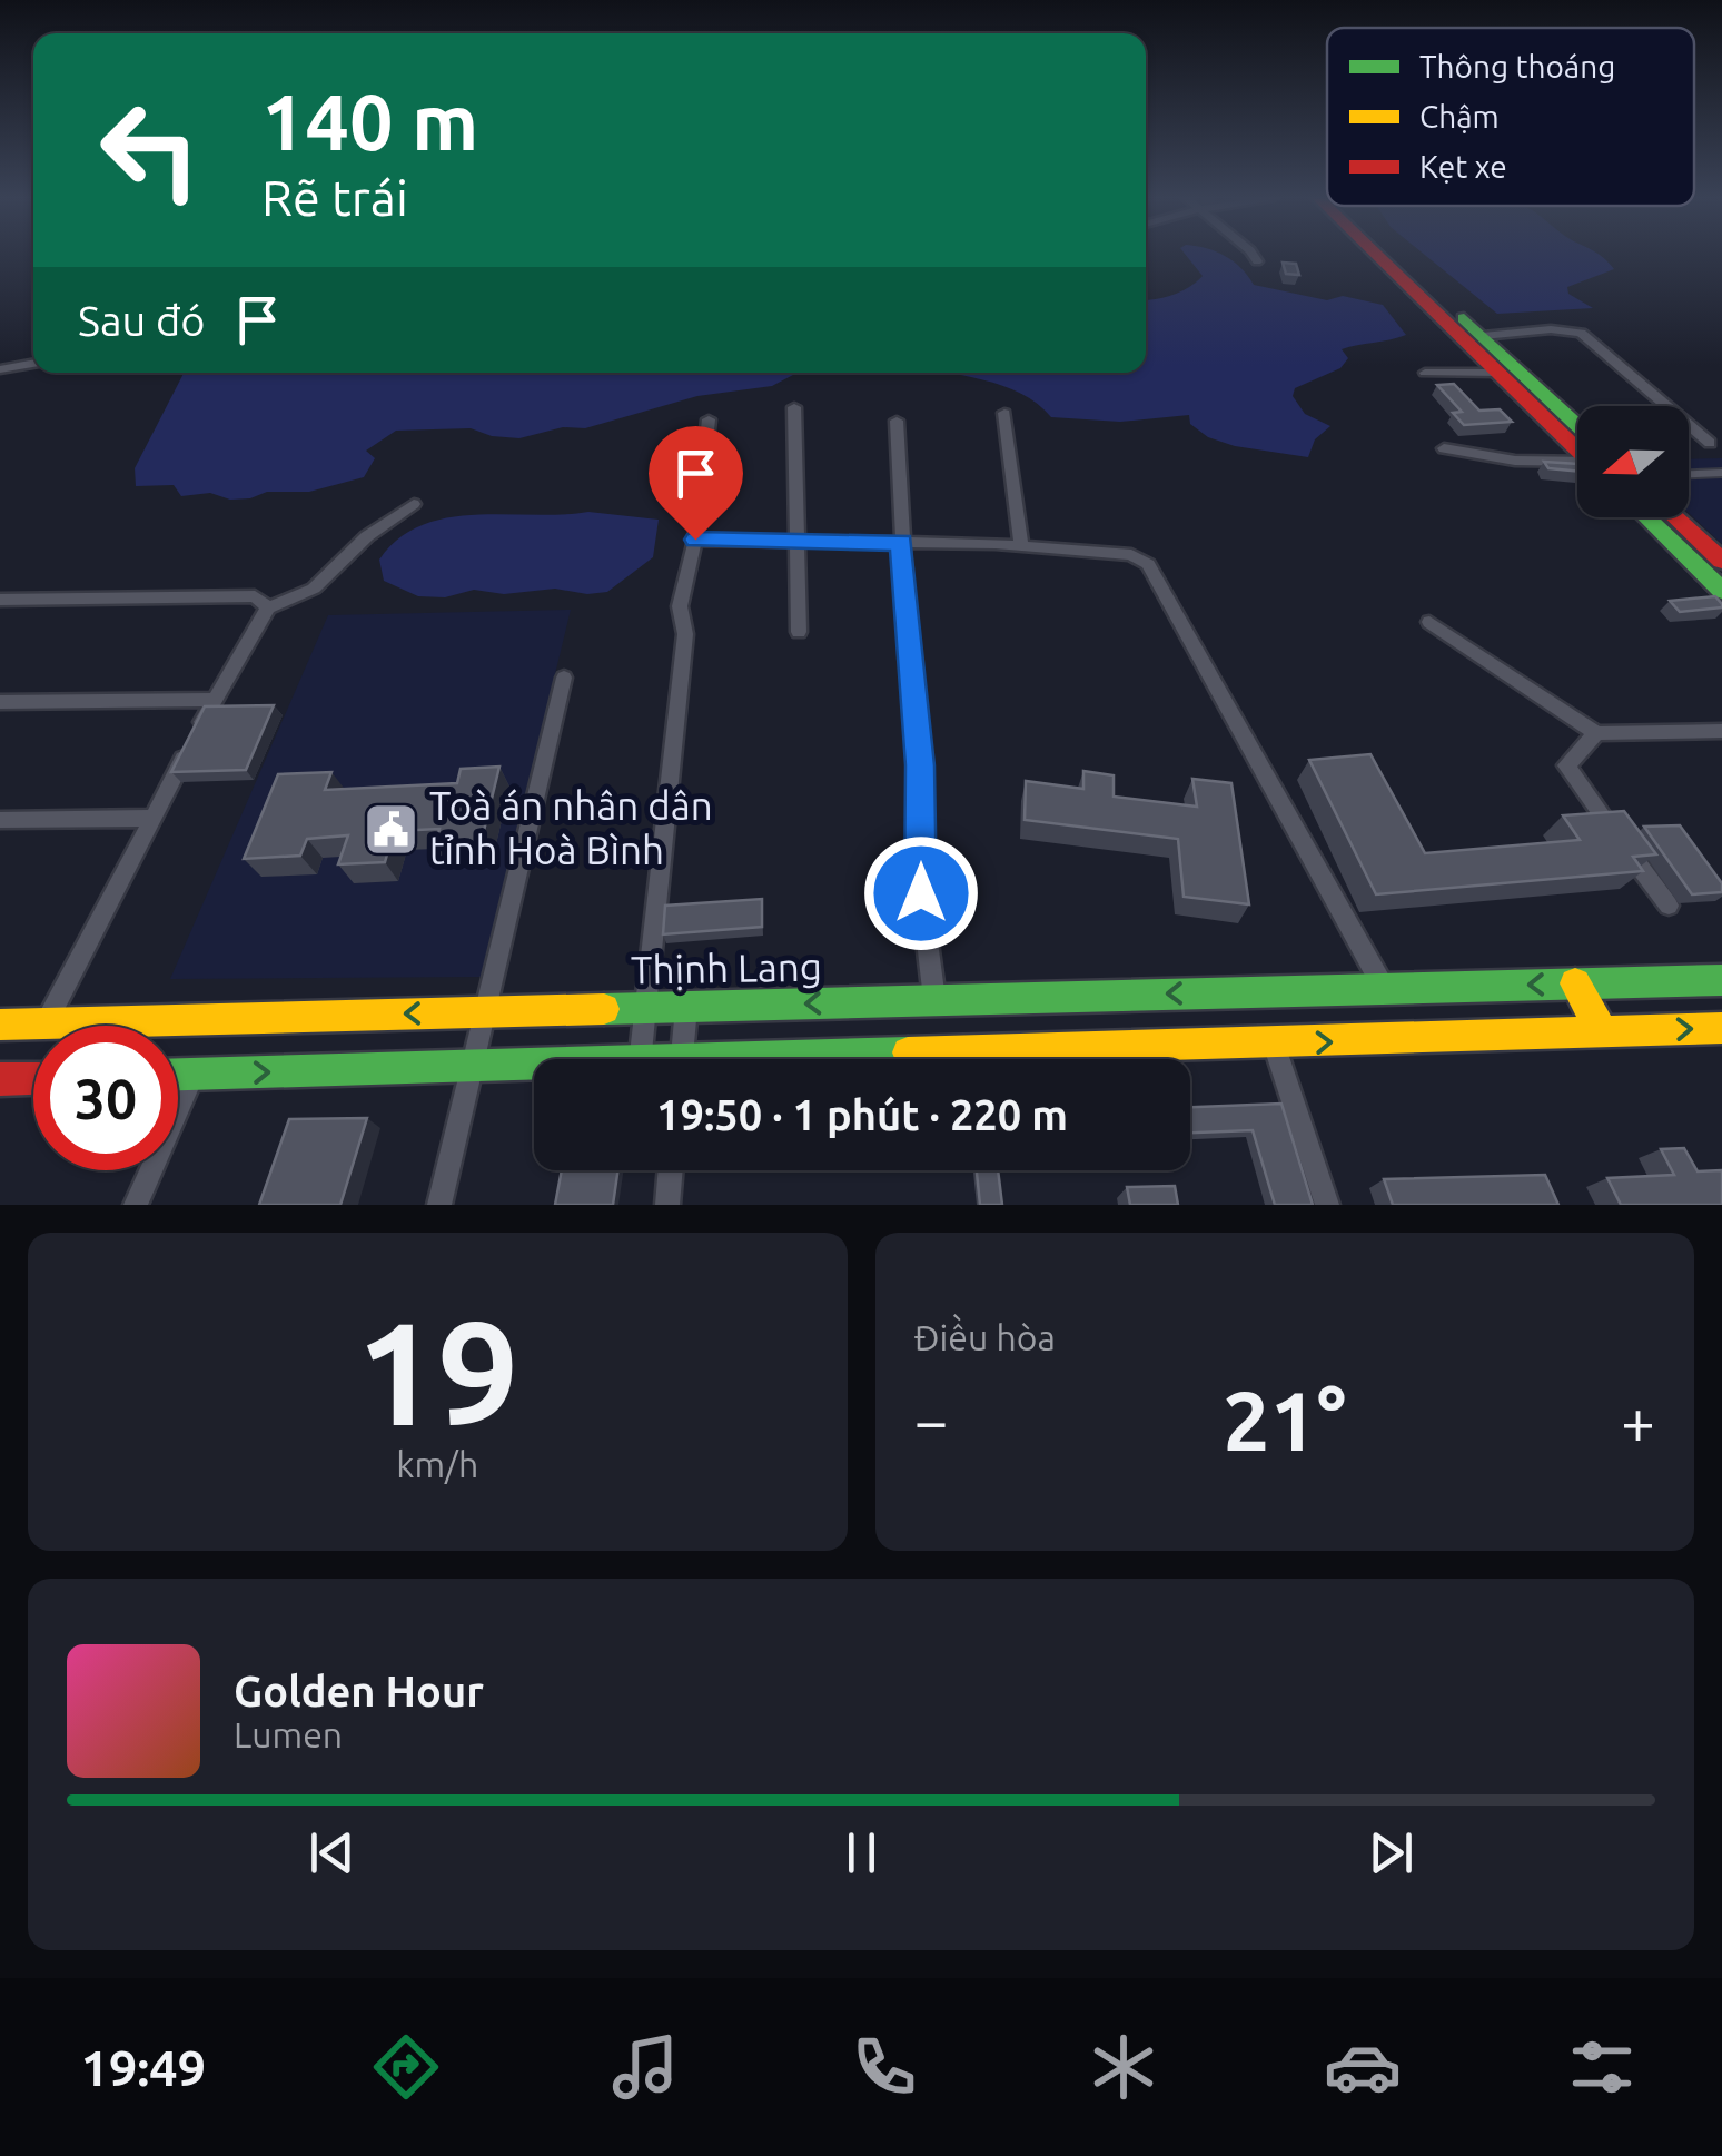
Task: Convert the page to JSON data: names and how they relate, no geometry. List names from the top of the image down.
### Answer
{
  "streets": {
    "main road": ["Thịnh Lang"]
  },
  "places": {
    "public building": ["Toà án nhân dân tỉnh Hoà Bình"]
  },
  "legend": ["Thông thoáng", "Chậm", "Kẹt xe"],
  "north": "left",
  "page": {
    "turn": ["140 m", "Rẽ trái"],
    "then": "Sau đó",
    "limit": "30",
    "trip": "19:50 · 1 phút · 220 m",
    "tile": [
      ["19", "km/h"],
      "Điều hòa"
    ],
    "heat": ["−", "21°", "+"],
    "song": ["Golden Hour", "Lumen"],
    "tabs": "19:49"
  }
}
